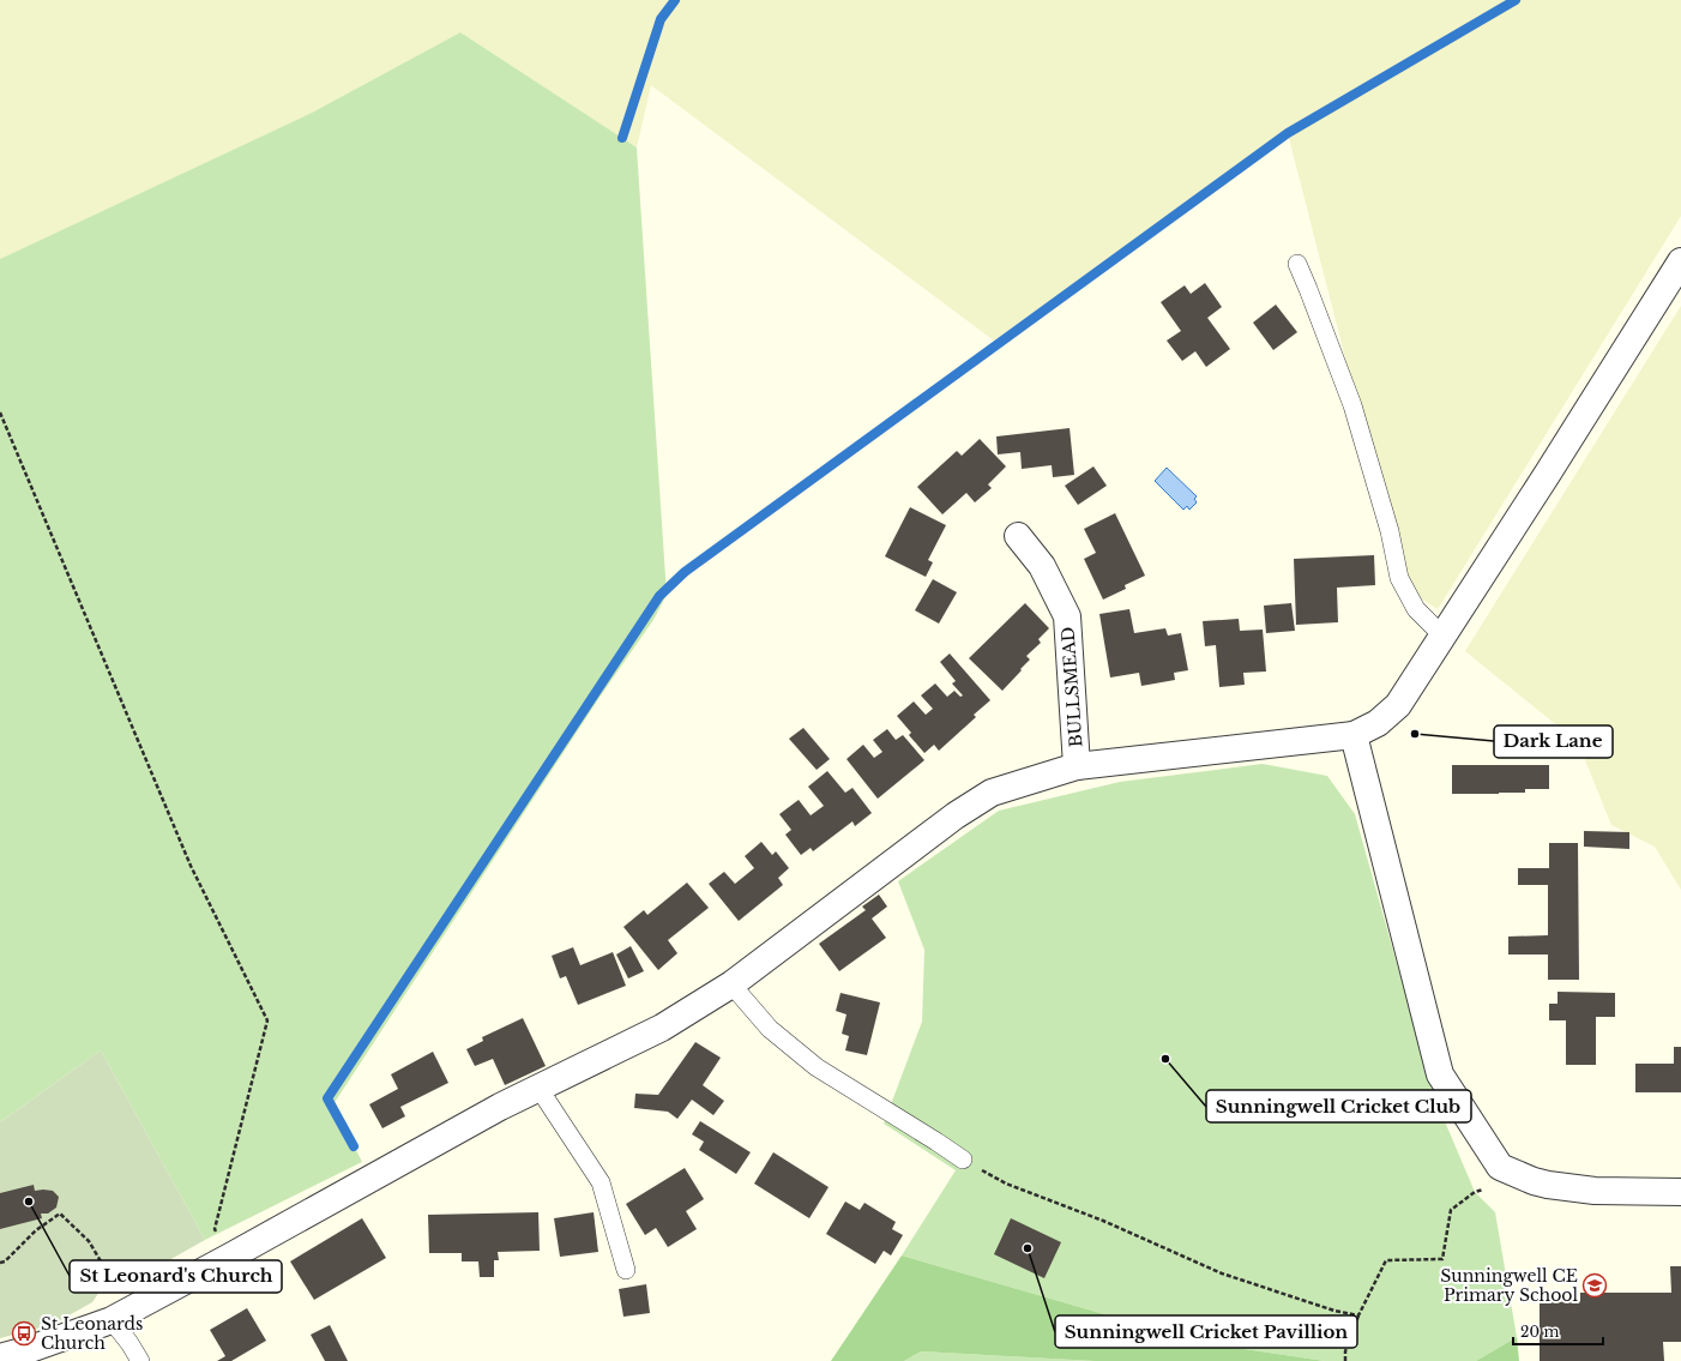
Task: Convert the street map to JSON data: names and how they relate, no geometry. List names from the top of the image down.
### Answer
{
  "streets": {
    "street": ["BULLSMEAD"]
  },
  "places": {
    "other": [
      "Dark Lane",
      "Sunningwell Cricket Club",
      "St Leonard's Church",
      "Sunningwell Cricket Pavillion"
    ],
    "school or university": ["Sunningwell CE Primary School"],
    "bus stop": ["St Leonards Church"]
  },
  "scale_bar": "20 m"
}
